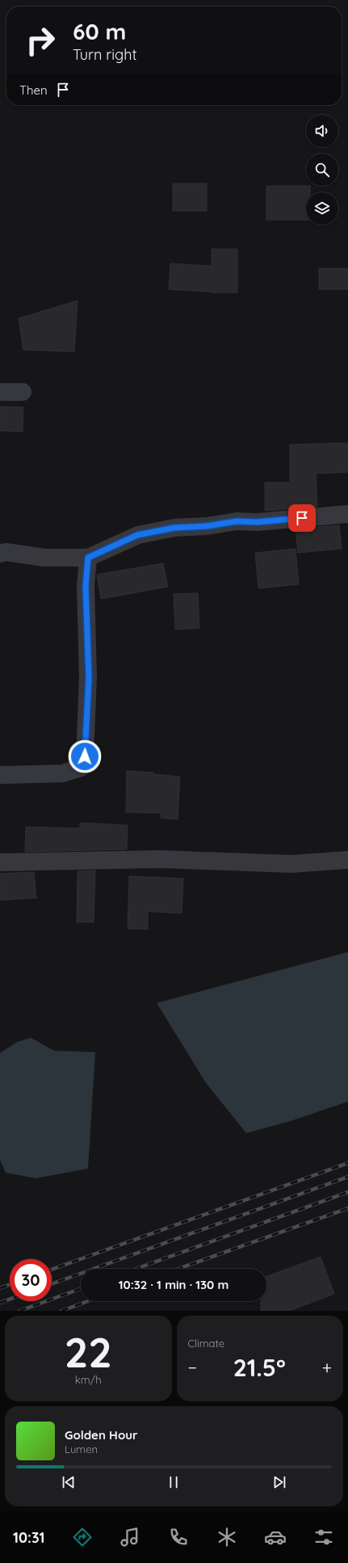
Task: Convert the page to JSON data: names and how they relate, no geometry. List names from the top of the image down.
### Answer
{
  "page": {
    "turn": ["60 m", "Turn right"],
    "then": "Then",
    "limit": "30",
    "trip": "10:32 · 1 min · 130 m",
    "tile": [
      ["22", "km/h"],
      "Climate"
    ],
    "heat": ["−", "21.5°", "+"],
    "song": ["Golden Hour", "Lumen"],
    "tabs": "10:31"
  }
}
